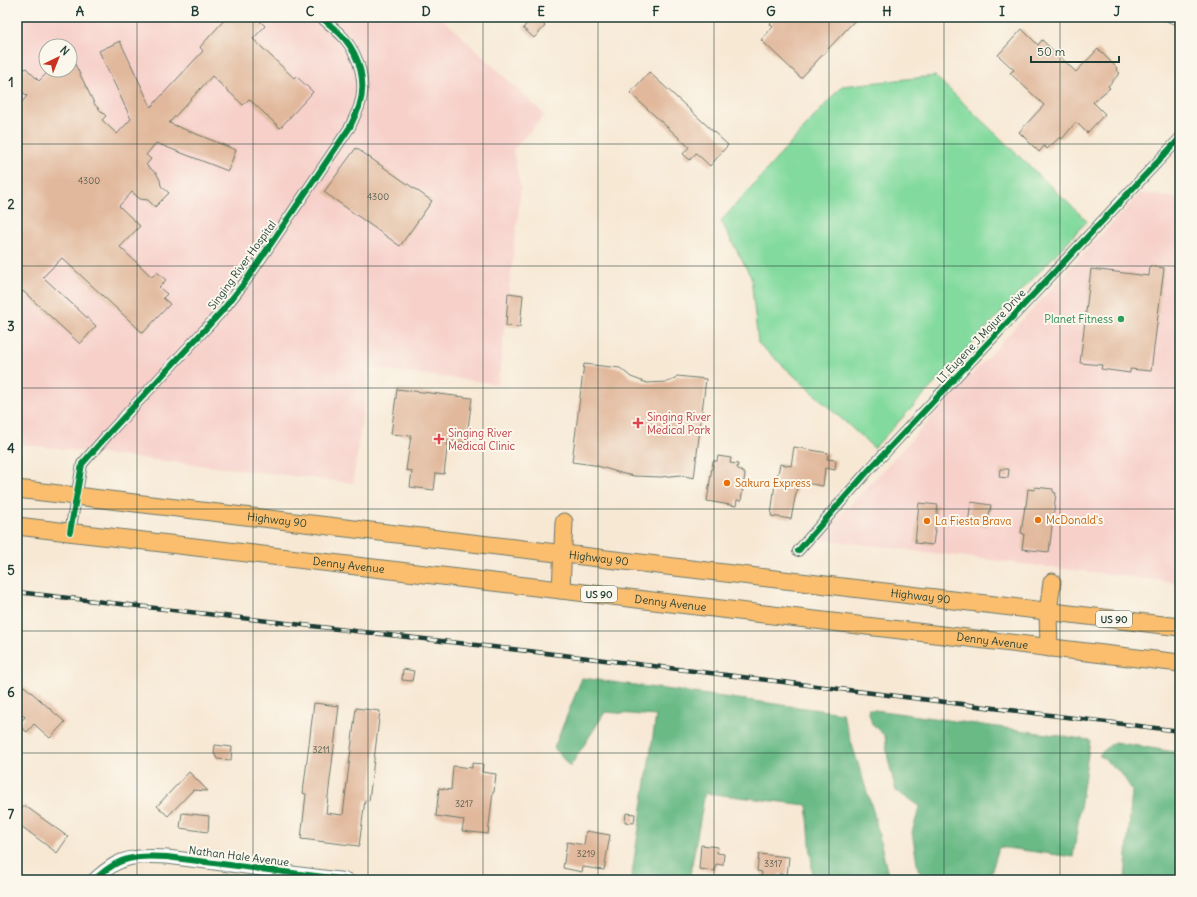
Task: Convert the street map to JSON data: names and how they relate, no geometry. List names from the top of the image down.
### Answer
{
  "streets": {
    "main road": ["Highway 90", "Denny Avenue", "US 90"],
    "street": ["Singing River Hospital", "LT Eugene J Majure Drive", "Nathan Hale Avenue"]
  },
  "crossings": [
    ["Singing River Hospital", "Highway 90"],
    ["Singing River Hospital", "Denny Avenue"]
  ],
  "places": {
    "other": [
      "Planet Fitness",
      "Sakura Express",
      "McDonald's",
      "La Fiesta Brava"
    ],
    "health": ["Singing River Medical Park", "Singing River Medical Clinic"]
  },
  "house_numbers": [
    "4300",
    "4300",
    "3211",
    "3217",
    "3219",
    "3317"
  ],
  "scale_bar": "50 m",
  "north": "top right",
  "grid": {
    "columns": [
      "A",
      "B",
      "C",
      "D",
      "E",
      "F",
      "G",
      "H",
      "I",
      "J"
    ],
    "rows": [
      "1",
      "2",
      "3",
      "4",
      "5",
      "6",
      "7"
    ]
  }
}
